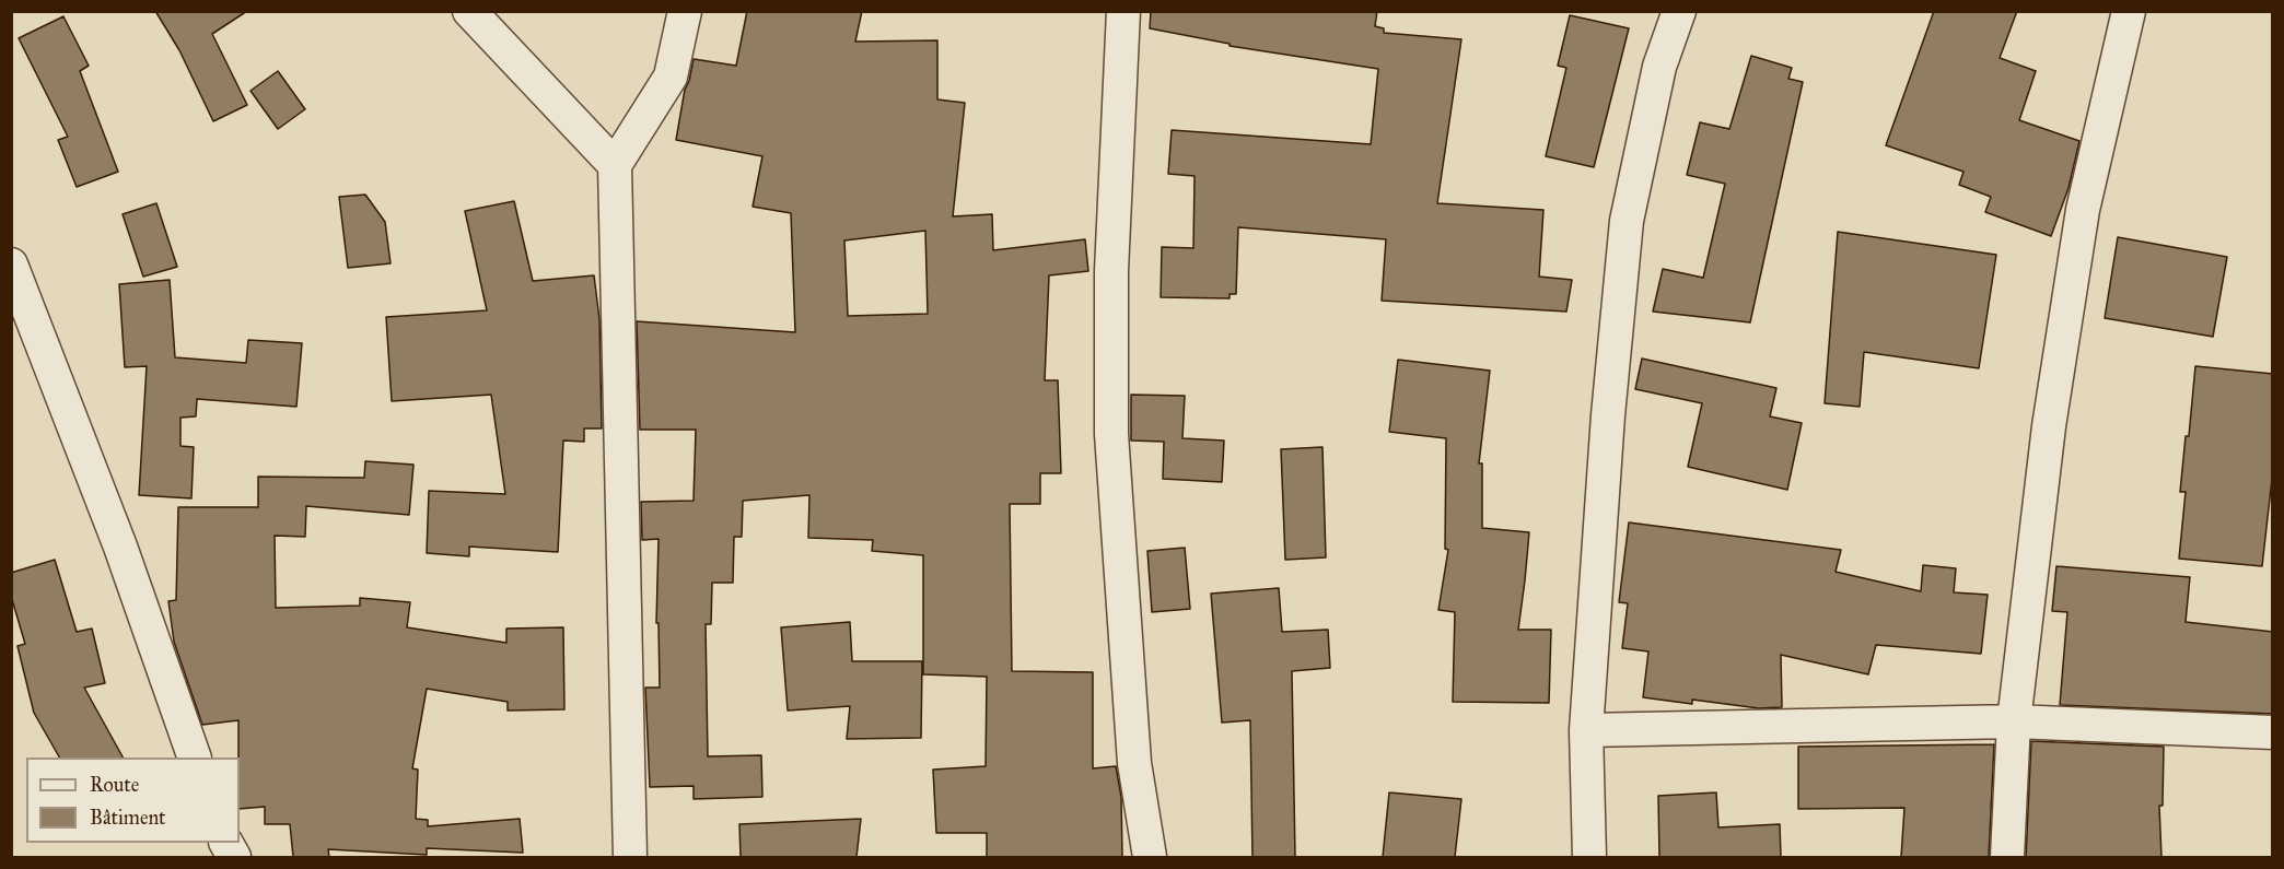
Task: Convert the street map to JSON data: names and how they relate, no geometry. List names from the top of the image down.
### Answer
{
  "legend": ["Route", "Bâtiment"]
}
